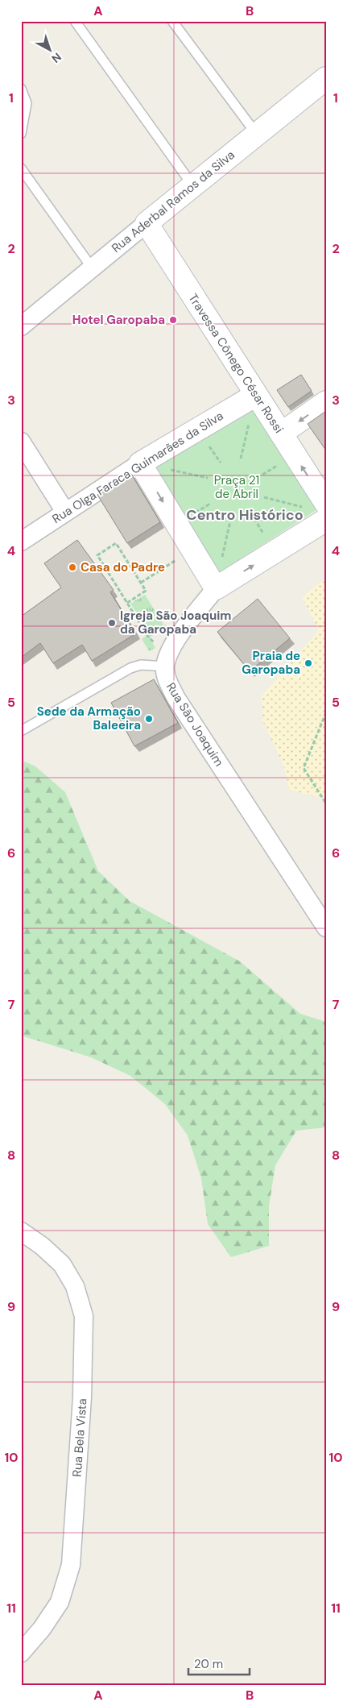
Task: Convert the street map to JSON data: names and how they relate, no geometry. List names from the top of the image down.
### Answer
{
  "streets": {
    "street": [
      "Rua Aderbal Ramos da Silva",
      "Travessa Cônego César Rossi",
      "Rua Olga Faraca Guimarães da Silva",
      "Rua São Joaquim",
      "Rua Bela Vista"
    ]
  },
  "crossings": [
    ["Rua Aderbal Ramos da Silva", "Travessa Cônego César Rossi"],
    ["Travessa Cônego César Rossi", "Rua Olga Faraca Guimarães da Silva"]
  ],
  "districts": ["Centro Histórico"],
  "parks": ["Praça 21 de Abril"],
  "places": [
    "Hotel Garopaba",
    "Casa do Padre",
    "Igreja São Joaquim da Garopaba",
    "Praia de Garopaba",
    "Sede da Armação Baleeira"
  ],
  "scale_bar": "20 m",
  "north": "bottom right",
  "grid": {
    "columns": ["A", "B"],
    "rows": [
      "1",
      "2",
      "3",
      "4",
      "5",
      "6",
      "7",
      "8",
      "9",
      "10",
      "11"
    ]
  }
}
